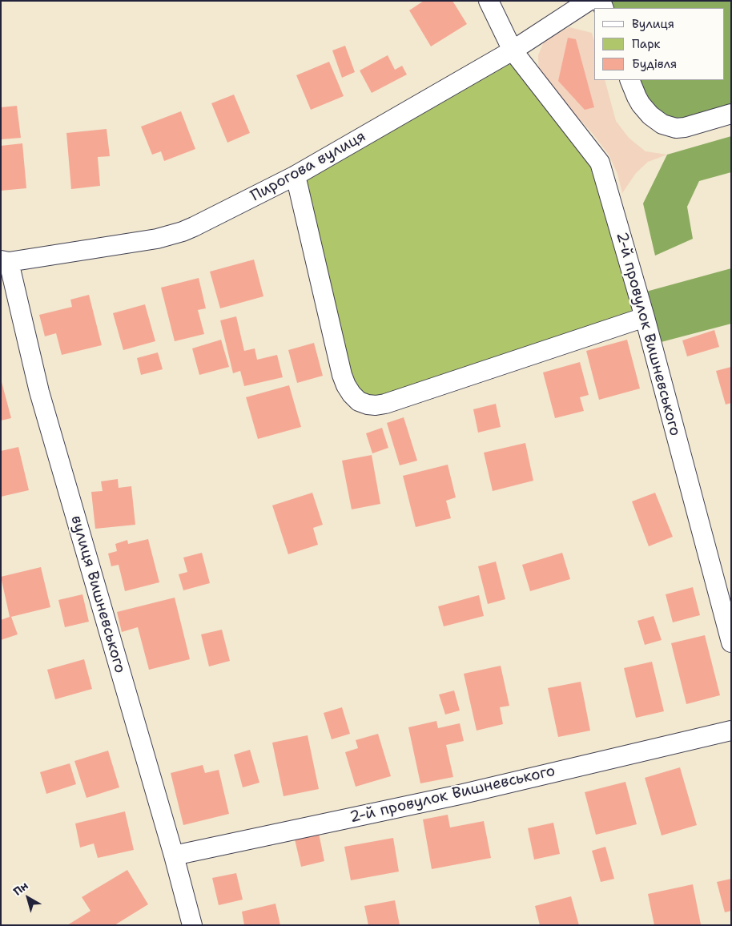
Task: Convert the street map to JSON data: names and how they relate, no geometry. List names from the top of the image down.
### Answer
{
  "streets": {
    "street": ["Пирогова вулиця", "2-й провулок Вишневського", "вулиця Вишневського"]
  },
  "crossings": [
    ["Пирогова вулиця", "2-й провулок Вишневського"],
    ["Пирогова вулиця", "вулиця Вишневського"],
    ["2-й провулок Вишневського", "вулиця Вишневського"]
  ],
  "legend": ["Вулиця", "Парк", "Будівля"],
  "north": "top left"
}
